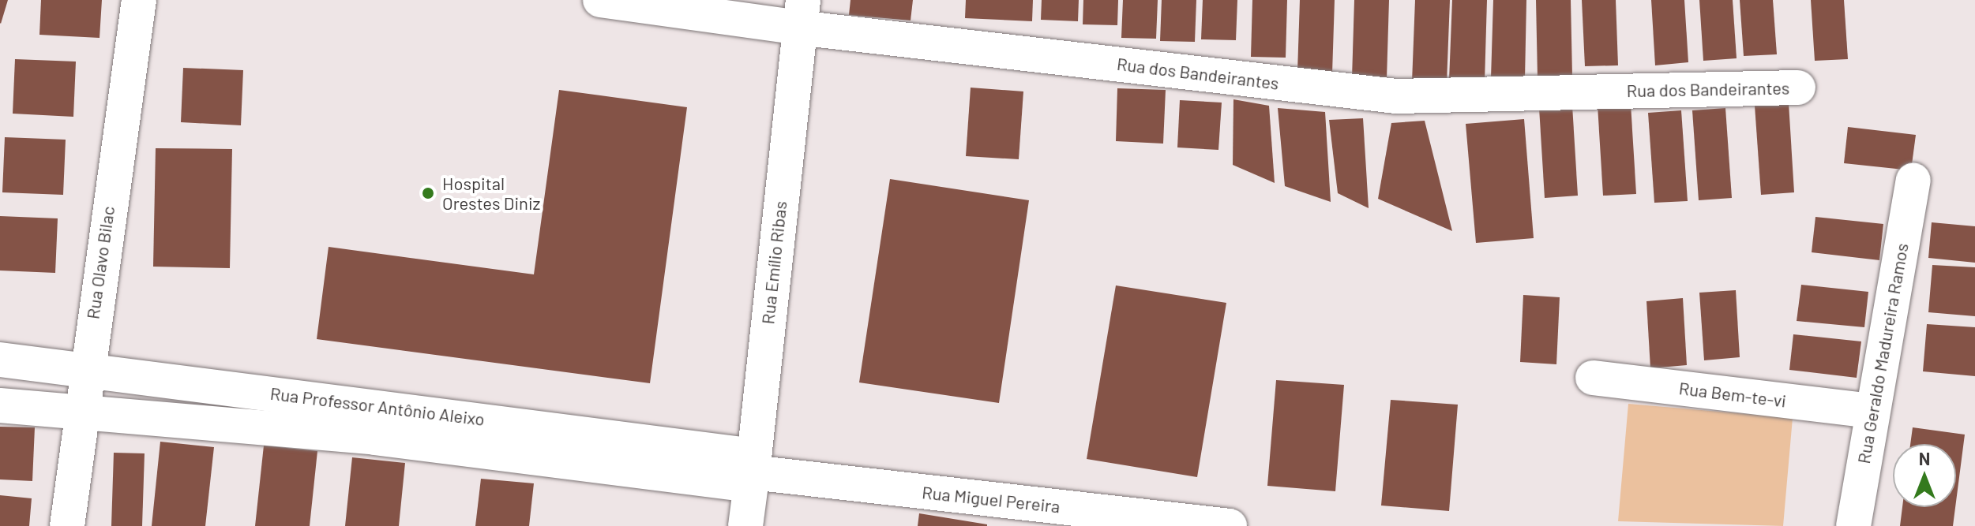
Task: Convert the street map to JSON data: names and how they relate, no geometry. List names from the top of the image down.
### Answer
{
  "streets": {
    "street": [
      "Rua dos Bandeirantes",
      "Rua Olavo Bilac",
      "Rua Emílio Ribas",
      "Rua Geraldo Madureira Ramos",
      "Rua Bem-te-vi",
      "Rua Professor Antônio Aleixo",
      "Rua Miguel Pereira"
    ]
  },
  "crossings": [
    ["Rua dos Bandeirantes", "Rua Emílio Ribas"],
    ["Rua Olavo Bilac", "Rua Professor Antônio Aleixo"],
    ["Rua Emílio Ribas", "Rua Professor Antônio Aleixo"],
    ["Rua Emílio Ribas", "Rua Miguel Pereira"],
    ["Rua Geraldo Madureira Ramos", "Rua Bem-te-vi"],
    ["Rua Professor Antônio Aleixo", "Rua Miguel Pereira"]
  ],
  "places": ["Hospital Orestes Diniz"],
  "north": "top"
}
